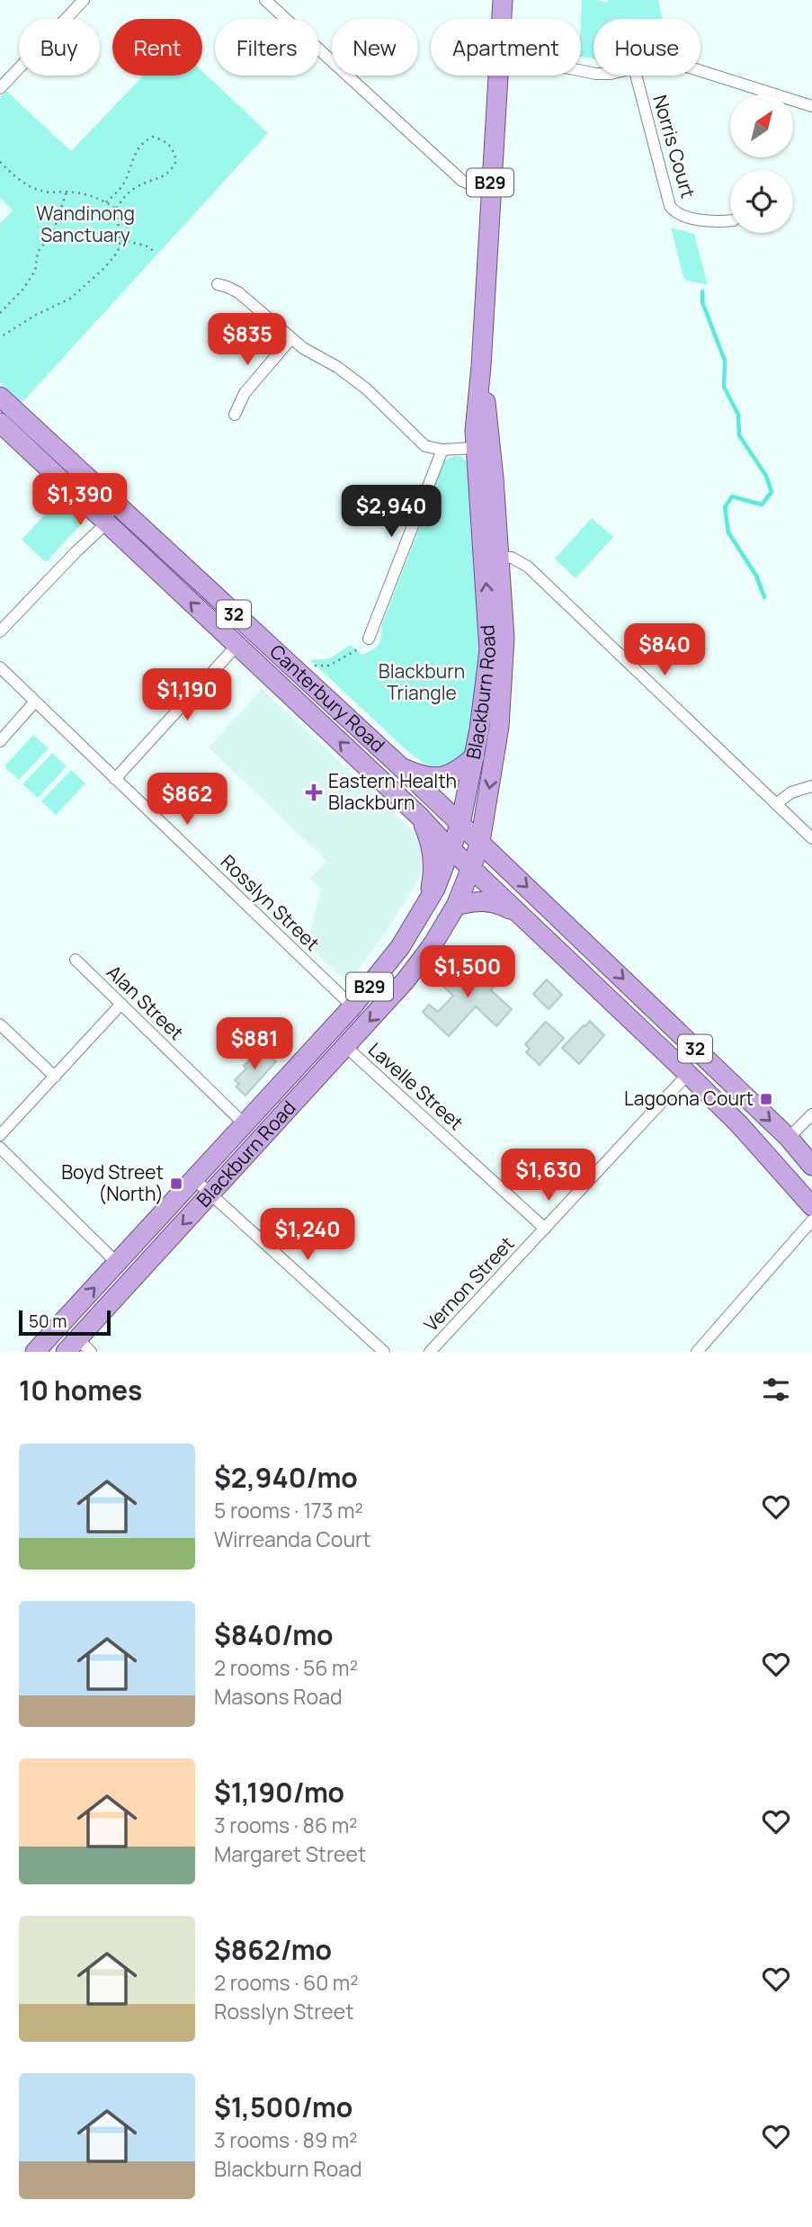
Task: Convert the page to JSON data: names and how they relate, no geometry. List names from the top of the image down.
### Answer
{
  "streets": {
    "main road": [
      "B29",
      "32",
      "Blackburn Road",
      "Canterbury Road"
    ],
    "street": [
      "Norris Court",
      "Rosslyn Street",
      "Alan Street",
      "Lavelle Street",
      "Vernon Street"
    ]
  },
  "crossings": [
    ["Blackburn Road", "Canterbury Road"],
    ["Blackburn Road", "Rosslyn Street"],
    ["Blackburn Road", "Alan Street"],
    ["Blackburn Road", "Lavelle Street"],
    ["Canterbury Road", "Vernon Street"],
    ["Lavelle Street", "Vernon Street"]
  ],
  "parks": ["Wandinong Sanctuary", "Blackburn Triangle"],
  "places": {
    "health": ["Eastern Health Blackburn"],
    "transit": ["Lagoona Court", "Boyd Street (North)"]
  },
  "scale_bar": "50 m",
  "north": "top right",
  "page": {
    "chip": [
      "Buy",
      "Rent",
      "Filters",
      "New",
      "Apartment",
      "House"
    ],
    "price": [
      "$835",
      "$1,390",
      "$2,940",
      "$840",
      "$1,190",
      "$862",
      "$1,500",
      "$881",
      "$1,630",
      "$1,240"
    ],
    "scale": "50 m",
    "heading": "10 homes",
    "list": [
      {
        "name": "$2,940/mo",
        "note": "5 rooms · 173 m² · Wirreanda Court"
      },
      {
        "name": "$840/mo",
        "note": "2 rooms · 56 m² · Masons Road"
      },
      {
        "name": "$1,190/mo",
        "note": "3 rooms · 86 m² · Margaret Street"
      },
      {
        "name": "$862/mo",
        "note": "2 rooms · 60 m² · Rosslyn Street"
      },
      {
        "name": "$1,500/mo",
        "note": "3 rooms · 89 m² · Blackburn Road"
      }
    ]
  }
}
